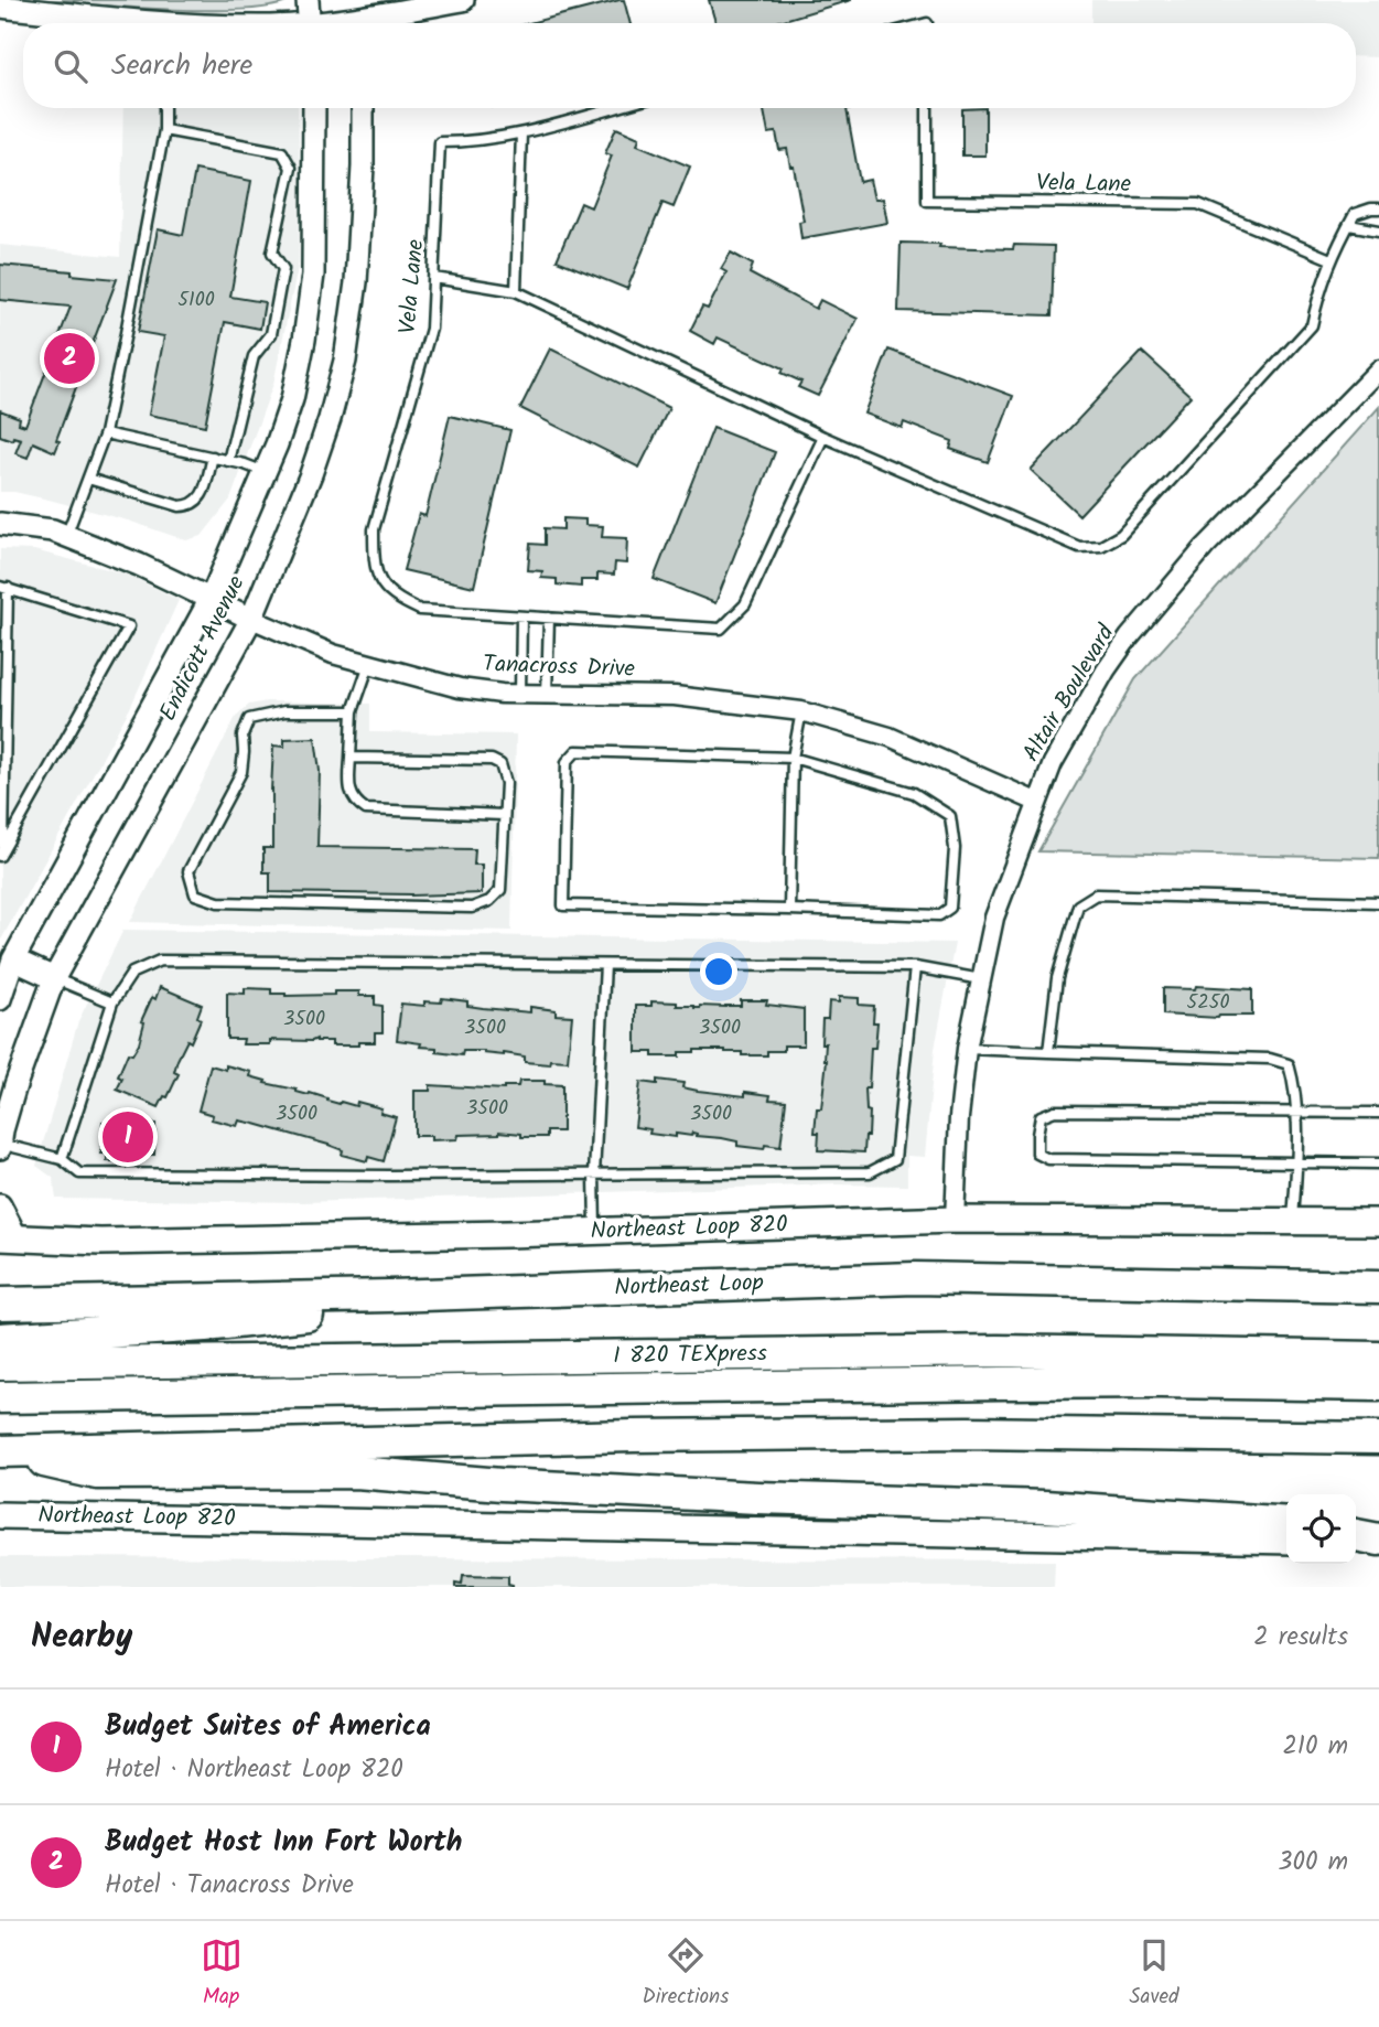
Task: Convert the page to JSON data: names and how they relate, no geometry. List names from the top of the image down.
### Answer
{
  "streets": {
    "highway": ["Northeast Loop", "I 820 TEXpress"],
    "main road": ["Northeast Loop 820"],
    "street": ["Endicott Avenue", "Tanacross Drive", "Altair Boulevard"],
    "lane": ["Vela Lane"]
  },
  "crossings": [
    ["Endicott Avenue", "Tanacross Drive"],
    ["Tanacross Drive", "Altair Boulevard"],
    ["Altair Boulevard", "Northeast Loop 820"]
  ],
  "house_numbers": [
    "5100",
    "5250",
    "3500",
    "3500",
    "3500",
    "3500",
    "3500",
    "3500"
  ],
  "page": {
    "search": "Search here",
    "pins": ["2", "1"],
    "heading": ["Nearby", "2 results"],
    "list": [
      {
        "mark": "1",
        "name": "Budget Suites of America",
        "note": "Hotel · Northeast Loop 820",
        "value": "210 m"
      },
      {
        "mark": "2",
        "name": "Budget Host Inn Fort Worth",
        "note": "Hotel · Tanacross Drive",
        "value": "300 m"
      }
    ],
    "nav": ["Map", "Directions", "Saved"]
  }
}
